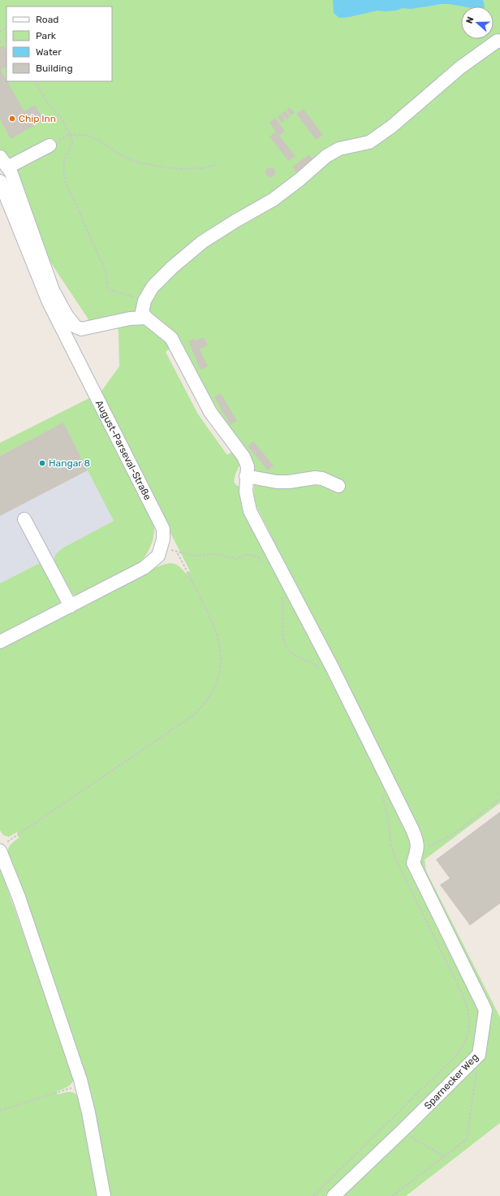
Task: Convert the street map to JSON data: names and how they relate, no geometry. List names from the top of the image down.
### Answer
{
  "streets": {
    "lane": ["August-Parseval-Straße", "Sparnecker Weg"]
  },
  "places": ["Chip Inn", "Hangar 8"],
  "legend": [
    "Road",
    "Park",
    "Water",
    "Building"
  ],
  "north": "left"
}
